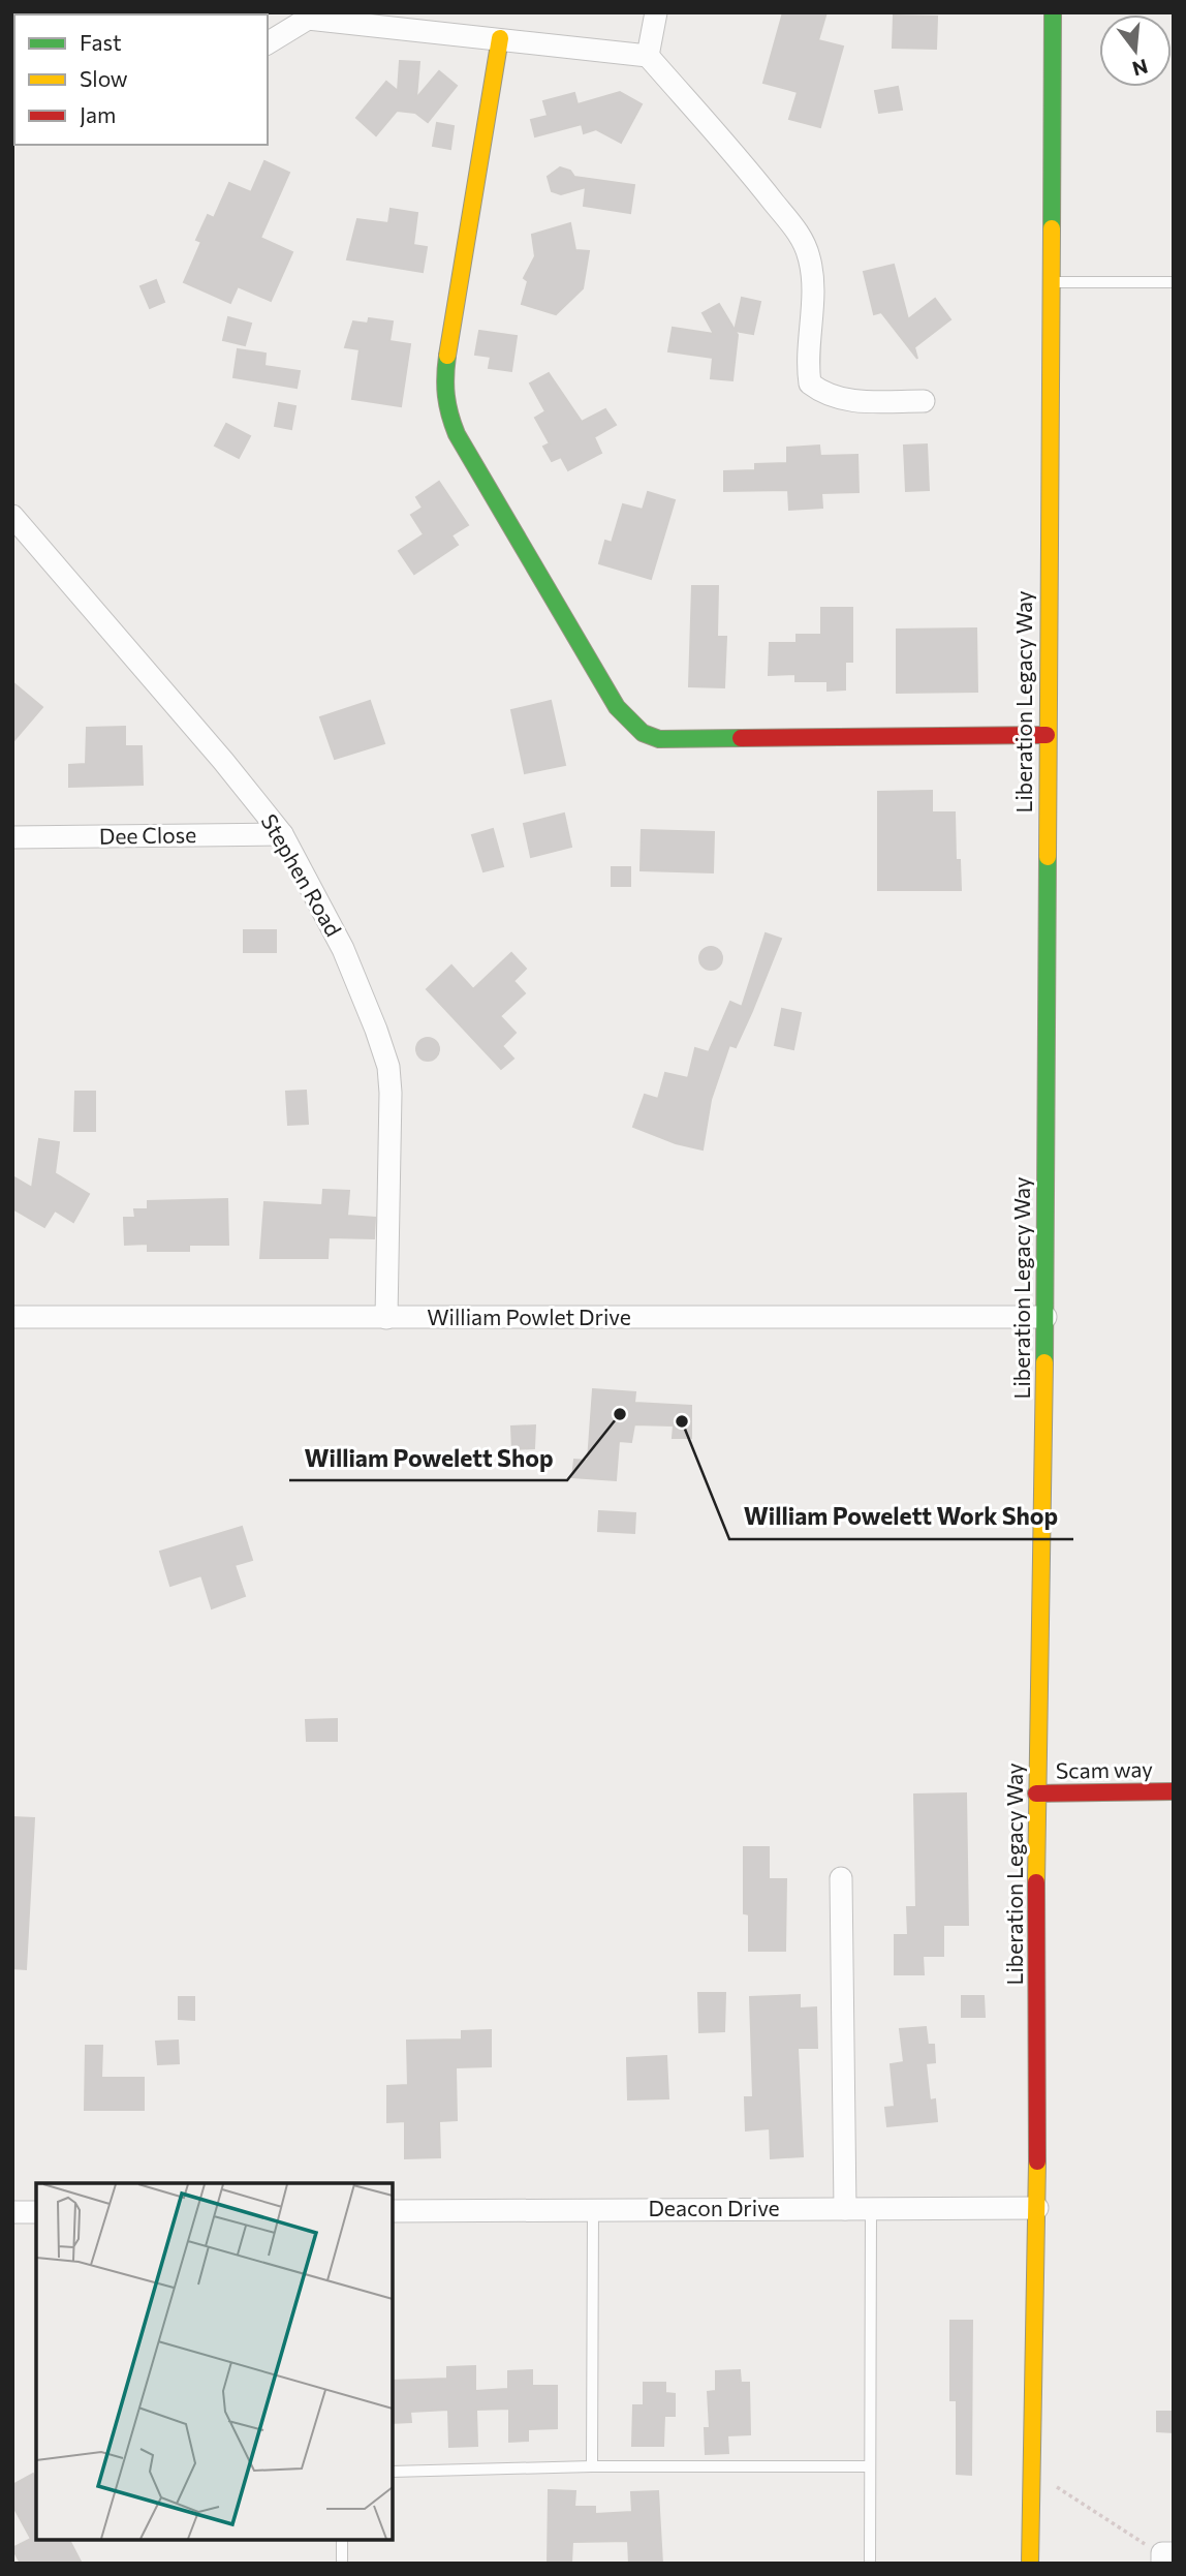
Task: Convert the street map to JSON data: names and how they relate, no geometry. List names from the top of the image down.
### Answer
{
  "streets": {
    "main road": ["Liberation Legacy Way", "Scam way"],
    "street": [
      "Dee Close",
      "Stephen Road",
      "William Powlet Drive",
      "Deacon Drive"
    ]
  },
  "crossings": [
    ["Liberation Legacy Way", "William Powlet Drive"],
    ["Liberation Legacy Way", "Scam way"],
    ["Liberation Legacy Way", "Deacon Drive"],
    ["Dee Close", "Stephen Road"],
    ["Stephen Road", "William Powlet Drive"]
  ],
  "places": ["William Powelett Shop", "William Powelett Work Shop"],
  "legend": ["Fast", "Slow", "Jam"],
  "north": "bottom"
}
